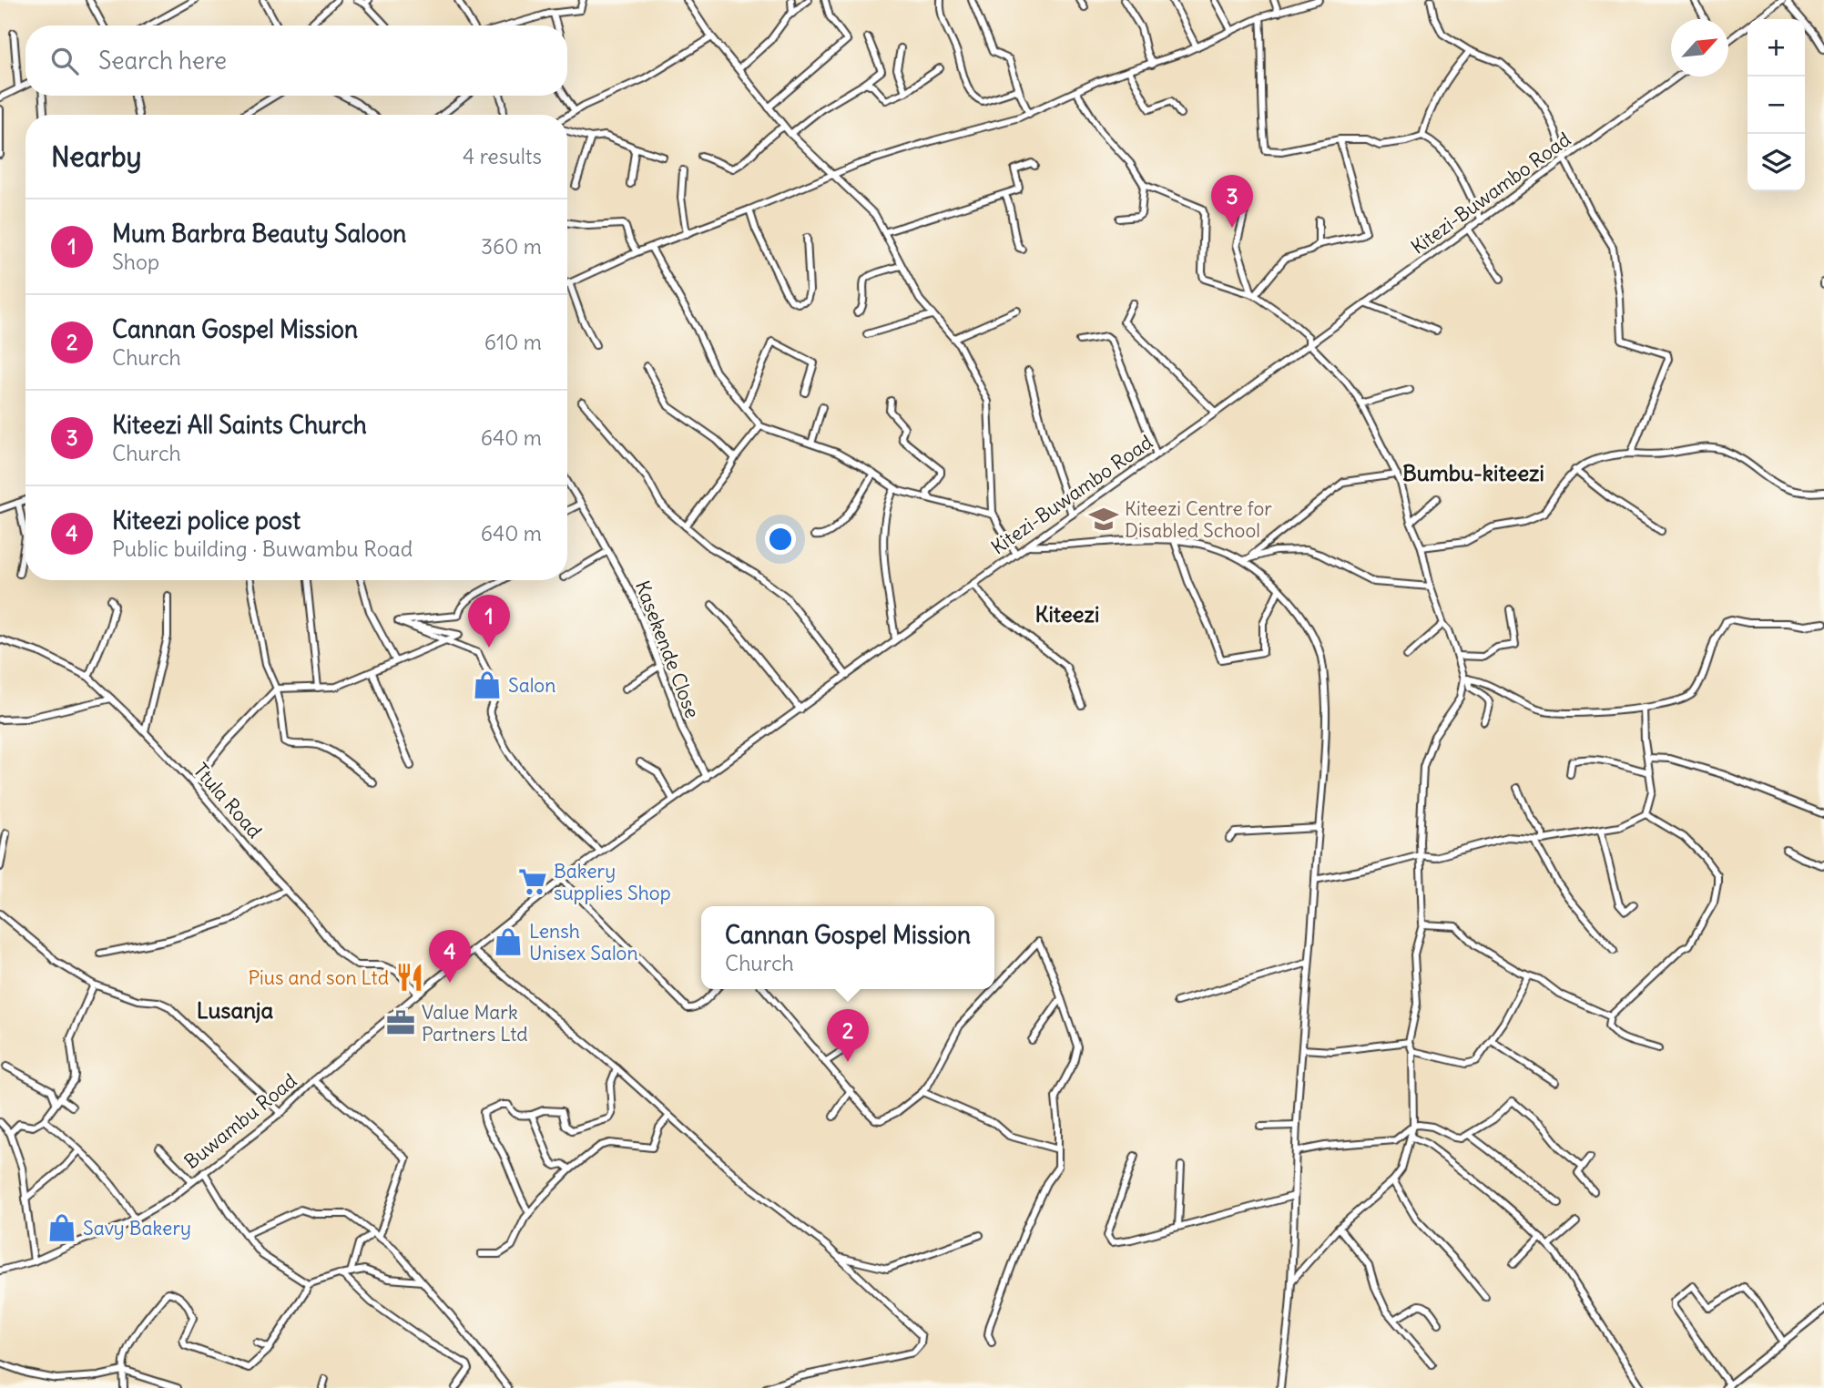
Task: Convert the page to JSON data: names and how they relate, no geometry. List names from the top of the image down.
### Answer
{
  "streets": {
    "street": [
      "Kitezi-Buwambo Road",
      "Kasekende Close",
      "Ttula Road",
      "Buwambu Road"
    ]
  },
  "crossings": [
    ["Kitezi-Buwambo Road", "Kasekende Close"],
    ["Kitezi-Buwambo Road", "Buwambu Road"],
    ["Ttula Road", "Buwambu Road"]
  ],
  "districts": ["Bumbu-kiteezi", "Kiteezi", "Lusanja"],
  "places": {
    "school or university": ["Kiteezi Centre for Disabled School"],
    "shop": ["Salon", "Lensh Unisex Salon", "Savy Bakery"],
    "supermarket": ["Bakery supplies Shop"],
    "restaurant": ["Pius and son Ltd"],
    "office": ["Value Mark Partners Ltd"]
  },
  "north": "top right",
  "page": {
    "map_buttons": ["+", "−"],
    "search": "Search here",
    "heading": ["Nearby", "4 results"],
    "pins": [
      "3",
      "1",
      "4",
      "2"
    ],
    "list": [
      {
        "mark": "1",
        "name": "Mum Barbra Beauty Saloon",
        "note": "Shop",
        "value": "360 m"
      },
      {
        "mark": "2",
        "name": "Cannan Gospel Mission",
        "note": "Church",
        "value": "610 m"
      },
      {
        "mark": "3",
        "name": "Kiteezi All Saints Church",
        "note": "Church",
        "value": "640 m"
      },
      {
        "mark": "4",
        "name": "Kiteezi police post",
        "note": "Public building · Buwambu Road",
        "value": "640 m"
      }
    ],
    "popup": ["Cannan Gospel Mission", "Church"]
  }
}
